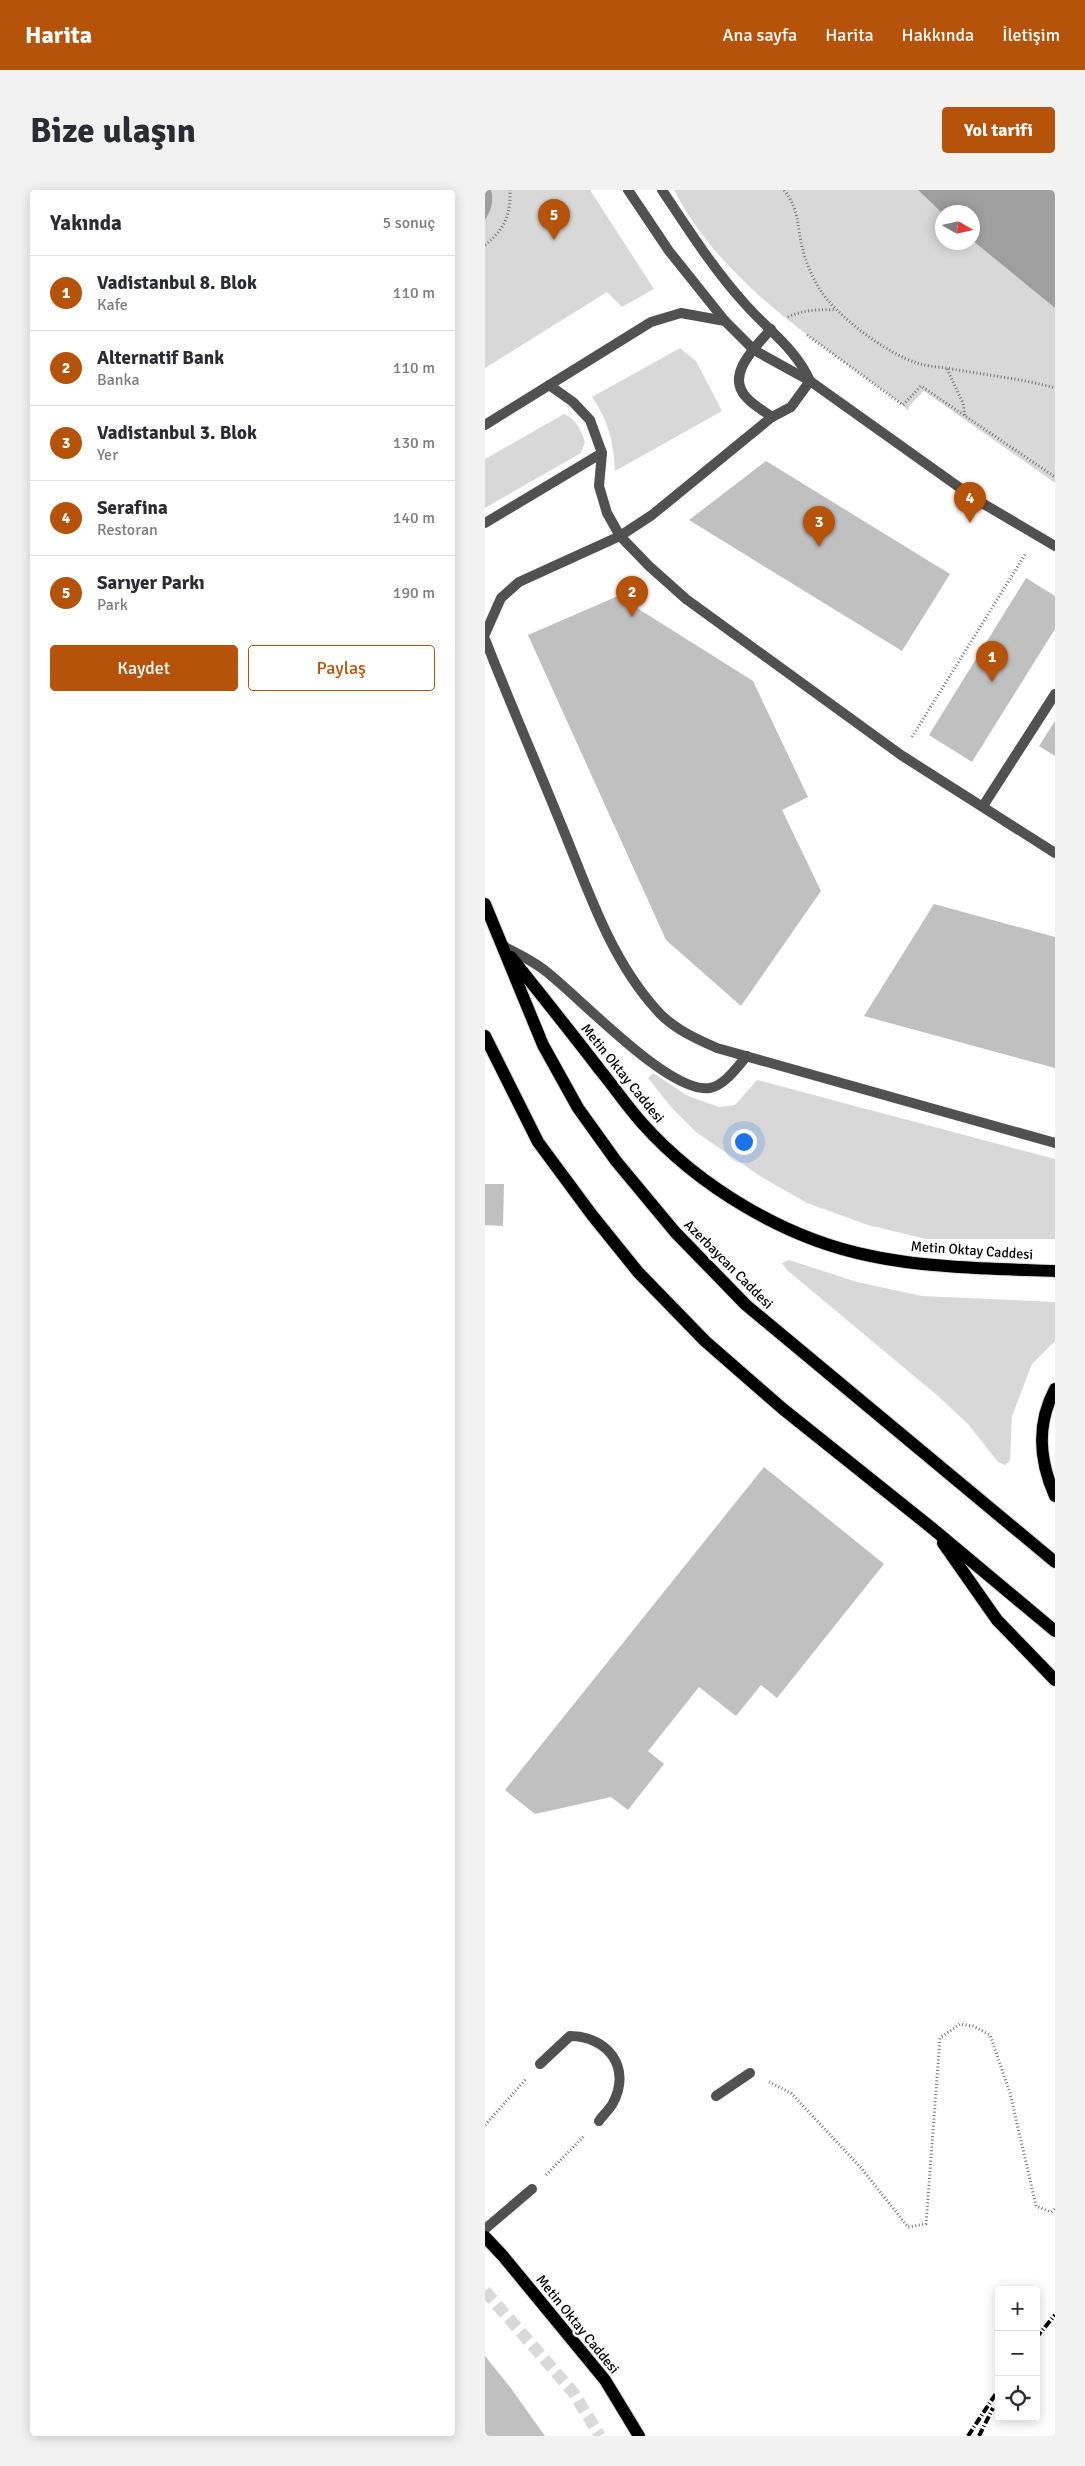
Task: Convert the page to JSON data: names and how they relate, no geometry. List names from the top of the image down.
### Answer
{
  "streets": {
    "main road": ["Metin Oktay Caddesi", "Azerbaycan Caddesi"]
  },
  "crossings": [
    ["Metin Oktay Caddesi", "Azerbaycan Caddesi"]
  ],
  "north": "right",
  "page": {
    "header": "Harita",
    "nav": [
      "Ana sayfa",
      "Harita",
      "Hakkında",
      "İletişim"
    ],
    "buttons": [
      "Yol tarifi",
      ["Kaydet", "Paylaş"]
    ],
    "title": "Bize ulaşın",
    "heading": ["Yakında", "5 sonuç"],
    "pins": [
      "5",
      "4",
      "3",
      "2",
      "1"
    ],
    "list": [
      {
        "mark": "1",
        "name": "Vadistanbul 8. Blok",
        "note": "Kafe",
        "value": "110 m"
      },
      {
        "mark": "2",
        "name": "Alternatif Bank",
        "note": "Banka",
        "value": "110 m"
      },
      {
        "mark": "3",
        "name": "Vadistanbul 3. Blok",
        "note": "Yer",
        "value": "130 m"
      },
      {
        "mark": "4",
        "name": "Serafina",
        "note": "Restoran",
        "value": "140 m"
      },
      {
        "mark": "5",
        "name": "Sarıyer Parkı",
        "note": "Park",
        "value": "190 m"
      }
    ],
    "map_buttons": ["+", "−"]
  }
}
